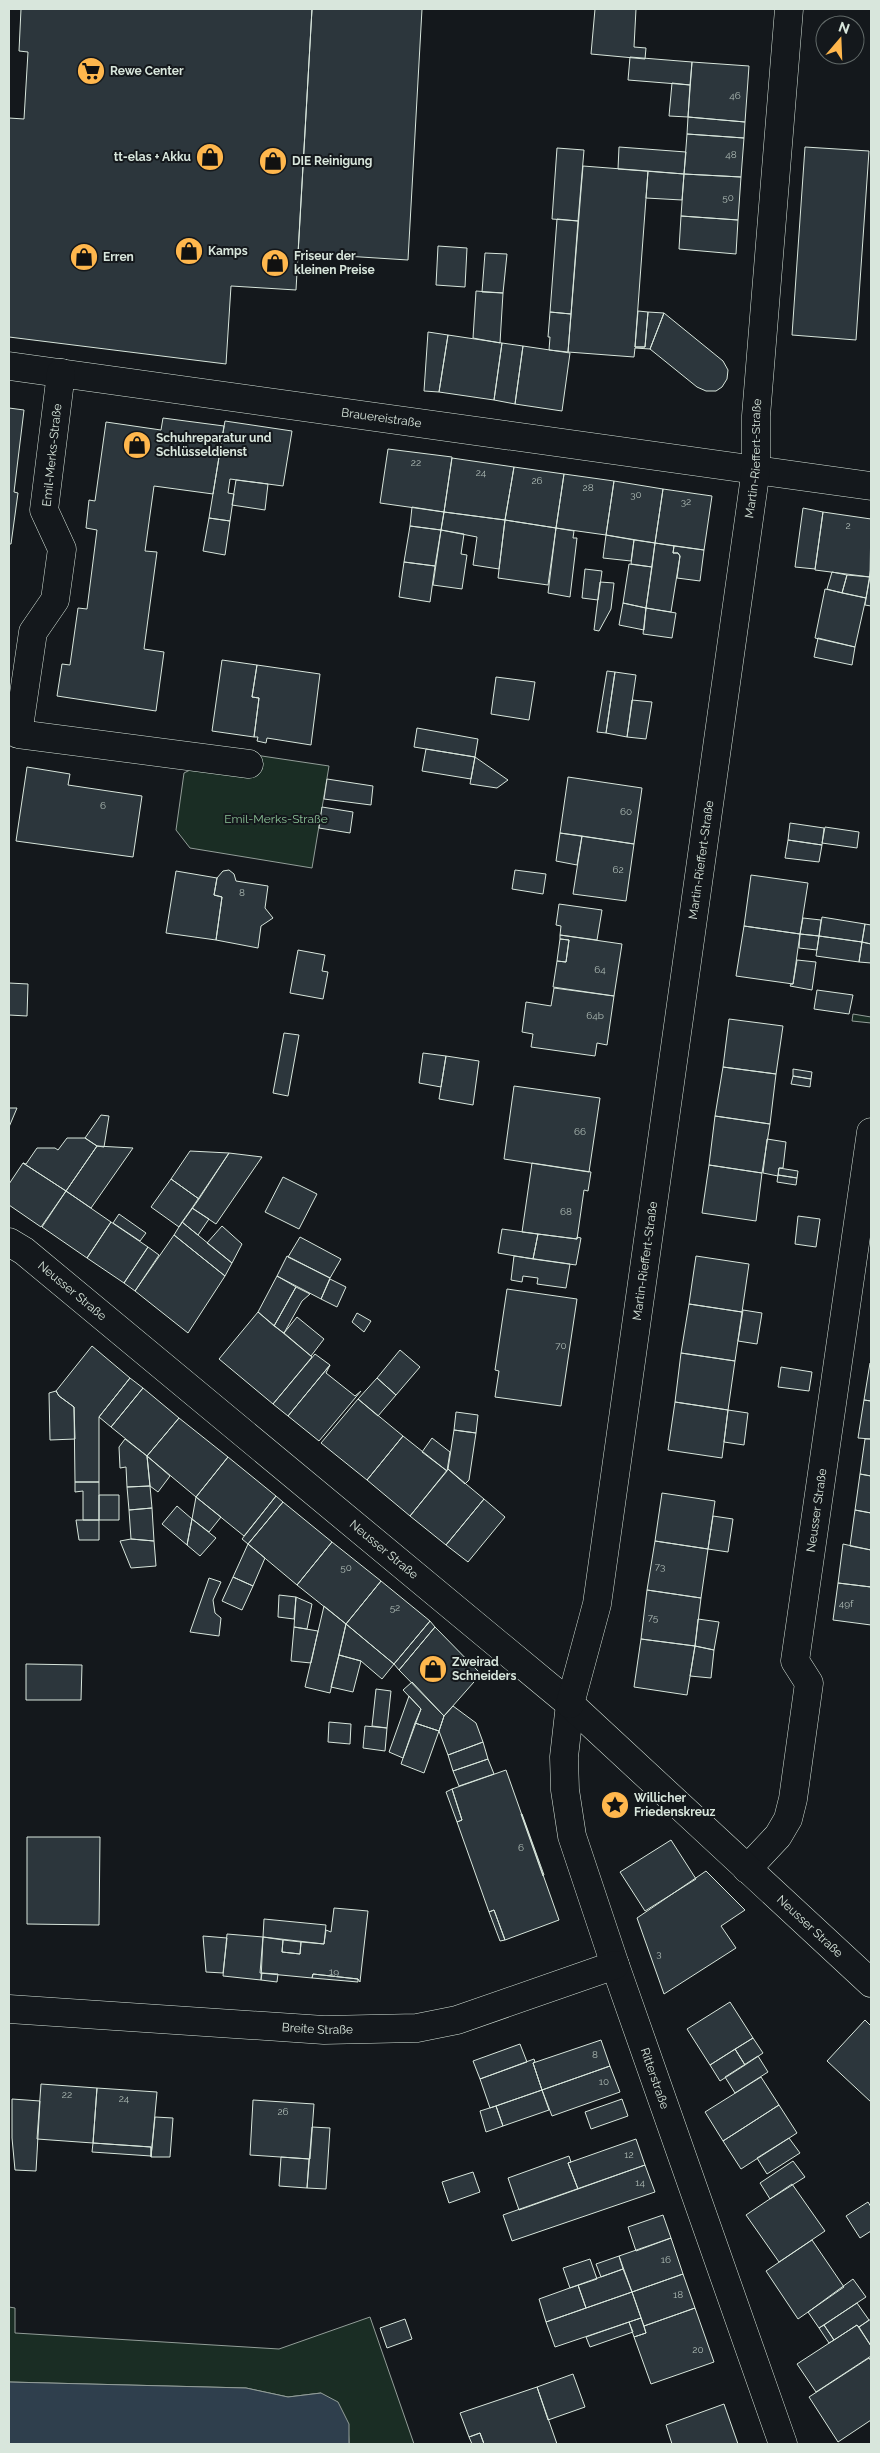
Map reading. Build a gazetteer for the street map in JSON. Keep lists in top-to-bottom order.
{
  "streets": {
    "street": [
      "Brauereistraße",
      "Emil-Merks-Straße",
      "Martin-Rieffert-Straße",
      "Neusser Straße",
      "Breite Straße",
      "Ritterstraße"
    ]
  },
  "crossings": [
    ["Brauereistraße", "Emil-Merks-Straße"],
    ["Brauereistraße", "Martin-Rieffert-Straße"],
    ["Martin-Rieffert-Straße", "Neusser Straße"],
    ["Martin-Rieffert-Straße", "Ritterstraße"],
    ["Neusser Straße", "Ritterstraße"],
    ["Breite Straße", "Ritterstraße"]
  ],
  "parks": ["Emil-Merks-Straße"],
  "places": {
    "supermarket": ["Rewe Center"],
    "shop": [
      "tt-elas + Akku",
      "DIE Reinigung",
      "Kamps",
      "Erren",
      "Friseur der kleinen Preise",
      "Schuhreparatur und Schlüsseldienst",
      "Zweirad Schneiders"
    ],
    "place": ["Willicher Friedenskreuz"]
  },
  "house_numbers": [
    "46",
    "48",
    "50",
    "22",
    "24",
    "26",
    "28",
    "30",
    "32",
    "2",
    "6",
    "60",
    "62",
    "8",
    "64",
    "64b",
    "66",
    "68",
    "70",
    "73",
    "50",
    "49f",
    "52",
    "75",
    "6",
    "3",
    "19",
    "8",
    "10",
    "22",
    "24",
    "26",
    "12",
    "14",
    "16",
    "18",
    "20"
  ],
  "north": "top"
}
